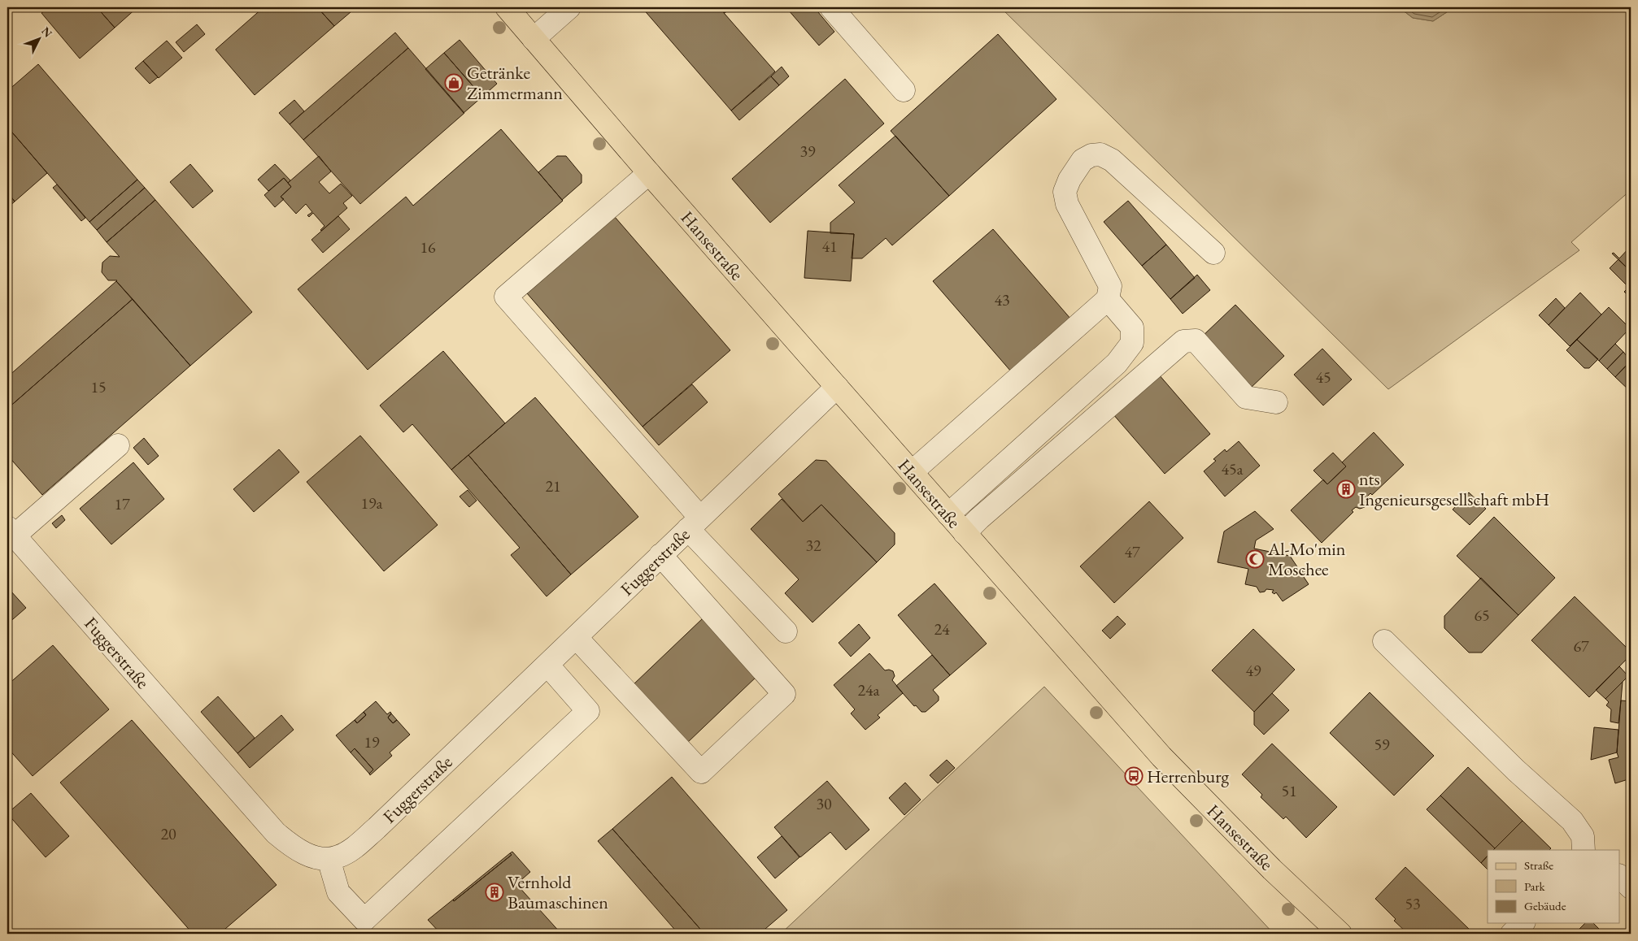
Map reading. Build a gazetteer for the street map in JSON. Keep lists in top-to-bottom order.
{
  "streets": {
    "main road": ["Hansestraße"],
    "street": ["Fuggerstraße"]
  },
  "crossings": [
    ["Hansestraße", "Fuggerstraße"]
  ],
  "places": {
    "shop": ["Getränke Zimmermann"],
    "building": ["nts Ingenieursgesellschaft mbH", "Vernhold Baumaschinen"],
    "mosque": ["Al-Mo'min Moschee"],
    "bus stop": ["Herrenburg"]
  },
  "house_numbers": [
    "39",
    "41",
    "16",
    "43",
    "45",
    "15",
    "45a",
    "21",
    "19a",
    "17",
    "32",
    "47",
    "65",
    "24",
    "67",
    "49",
    "24a",
    "19",
    "59",
    "51",
    "30",
    "20",
    "53"
  ],
  "legend": ["Straße", "Park", "Gebäude"],
  "north": "top right"
}
